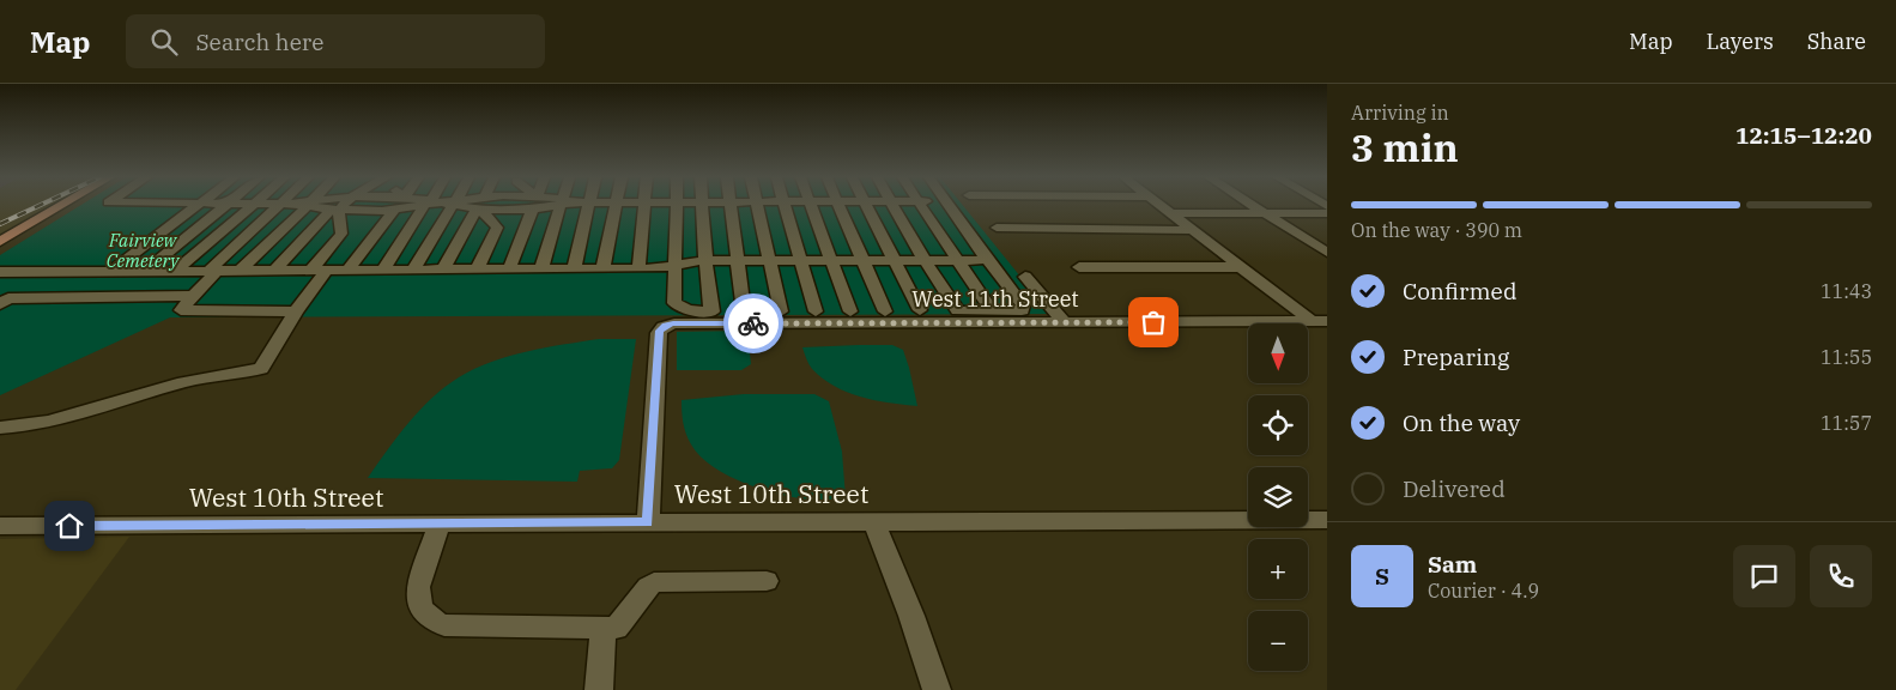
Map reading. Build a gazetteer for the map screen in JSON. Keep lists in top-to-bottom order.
{
  "streets": {
    "street": ["West 11th Street", "West 10th Street"]
  },
  "crossings": [
    ["West 11th Street", "West 10th Street"]
  ],
  "parks": ["Fairview Cemetery"],
  "north": "bottom",
  "page": {
    "header": "Map",
    "search": "Search here",
    "nav": ["Map", "Layers", "Share"],
    "heading": ["3 min", "Arriving in", "12:15–12:20"],
    "panel": ["Sam", "Courier · 4.9"],
    "bar": "On the way · 390 m",
    "list": [
      ["Confirmed", "11:43"],
      ["Preparing", "11:55"],
      ["On the way", "11:57"],
      "Delivered"
    ],
    "map_buttons": ["+", "−"],
    "round": "S"
  }
}
